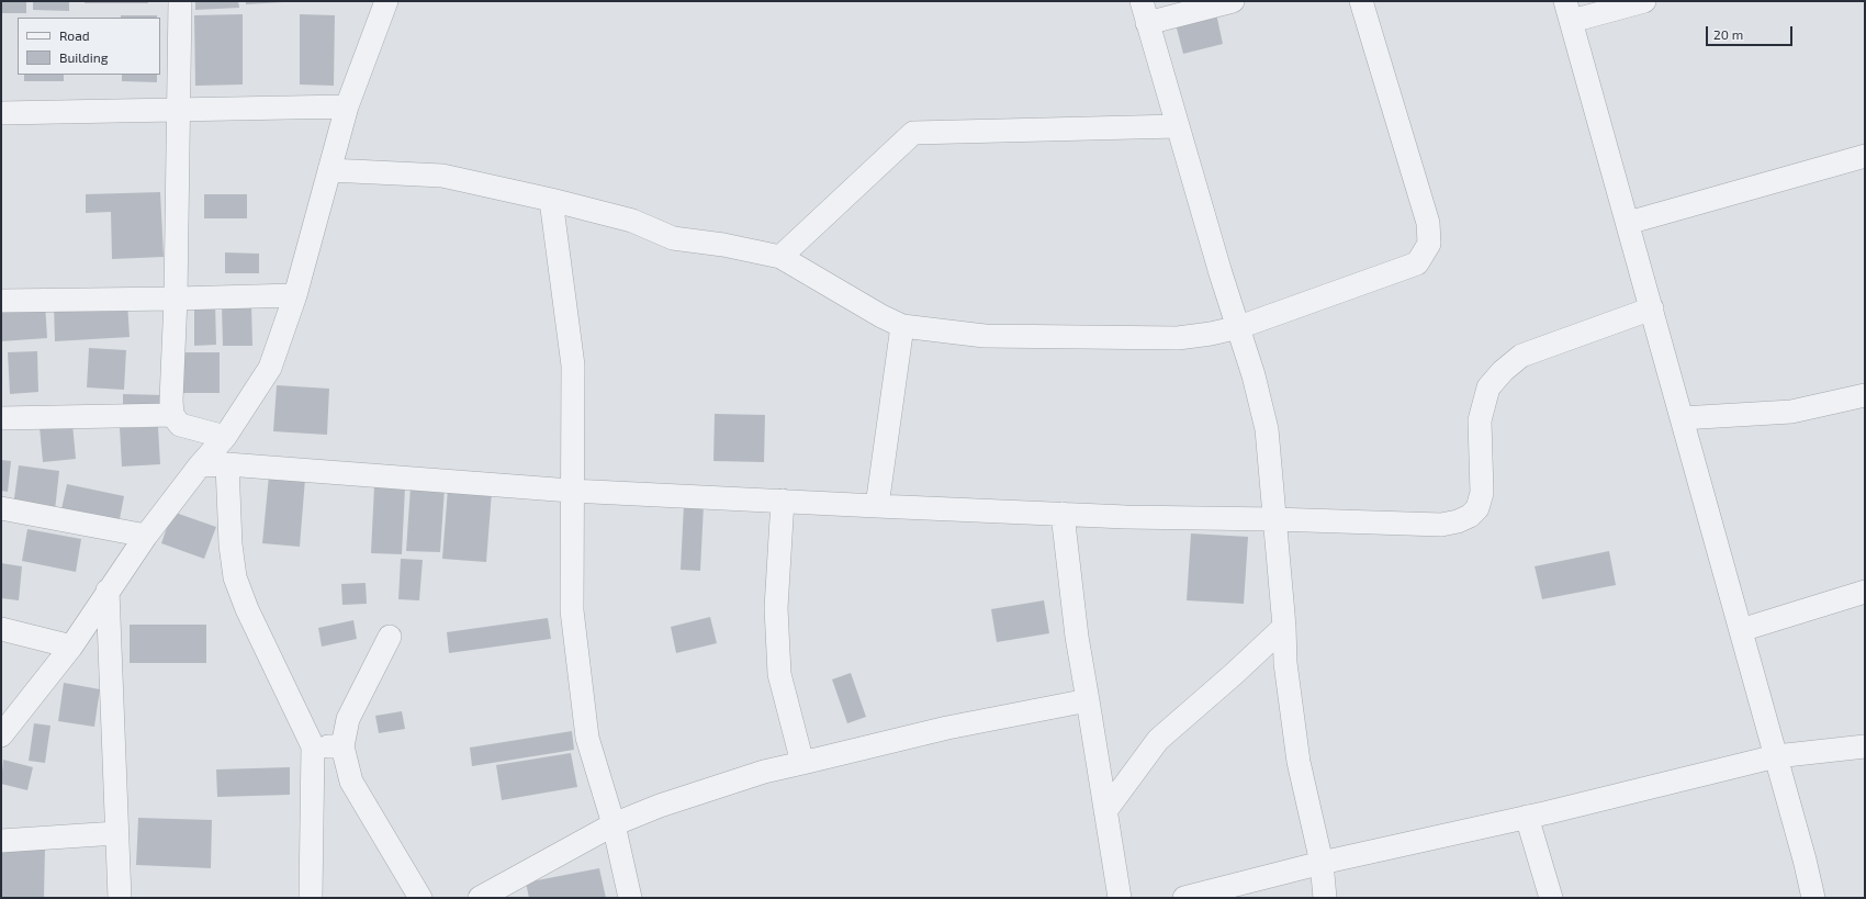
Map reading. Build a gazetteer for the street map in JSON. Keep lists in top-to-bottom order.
{
  "legend": ["Road", "Building"],
  "scale_bar": "20 m"
}
